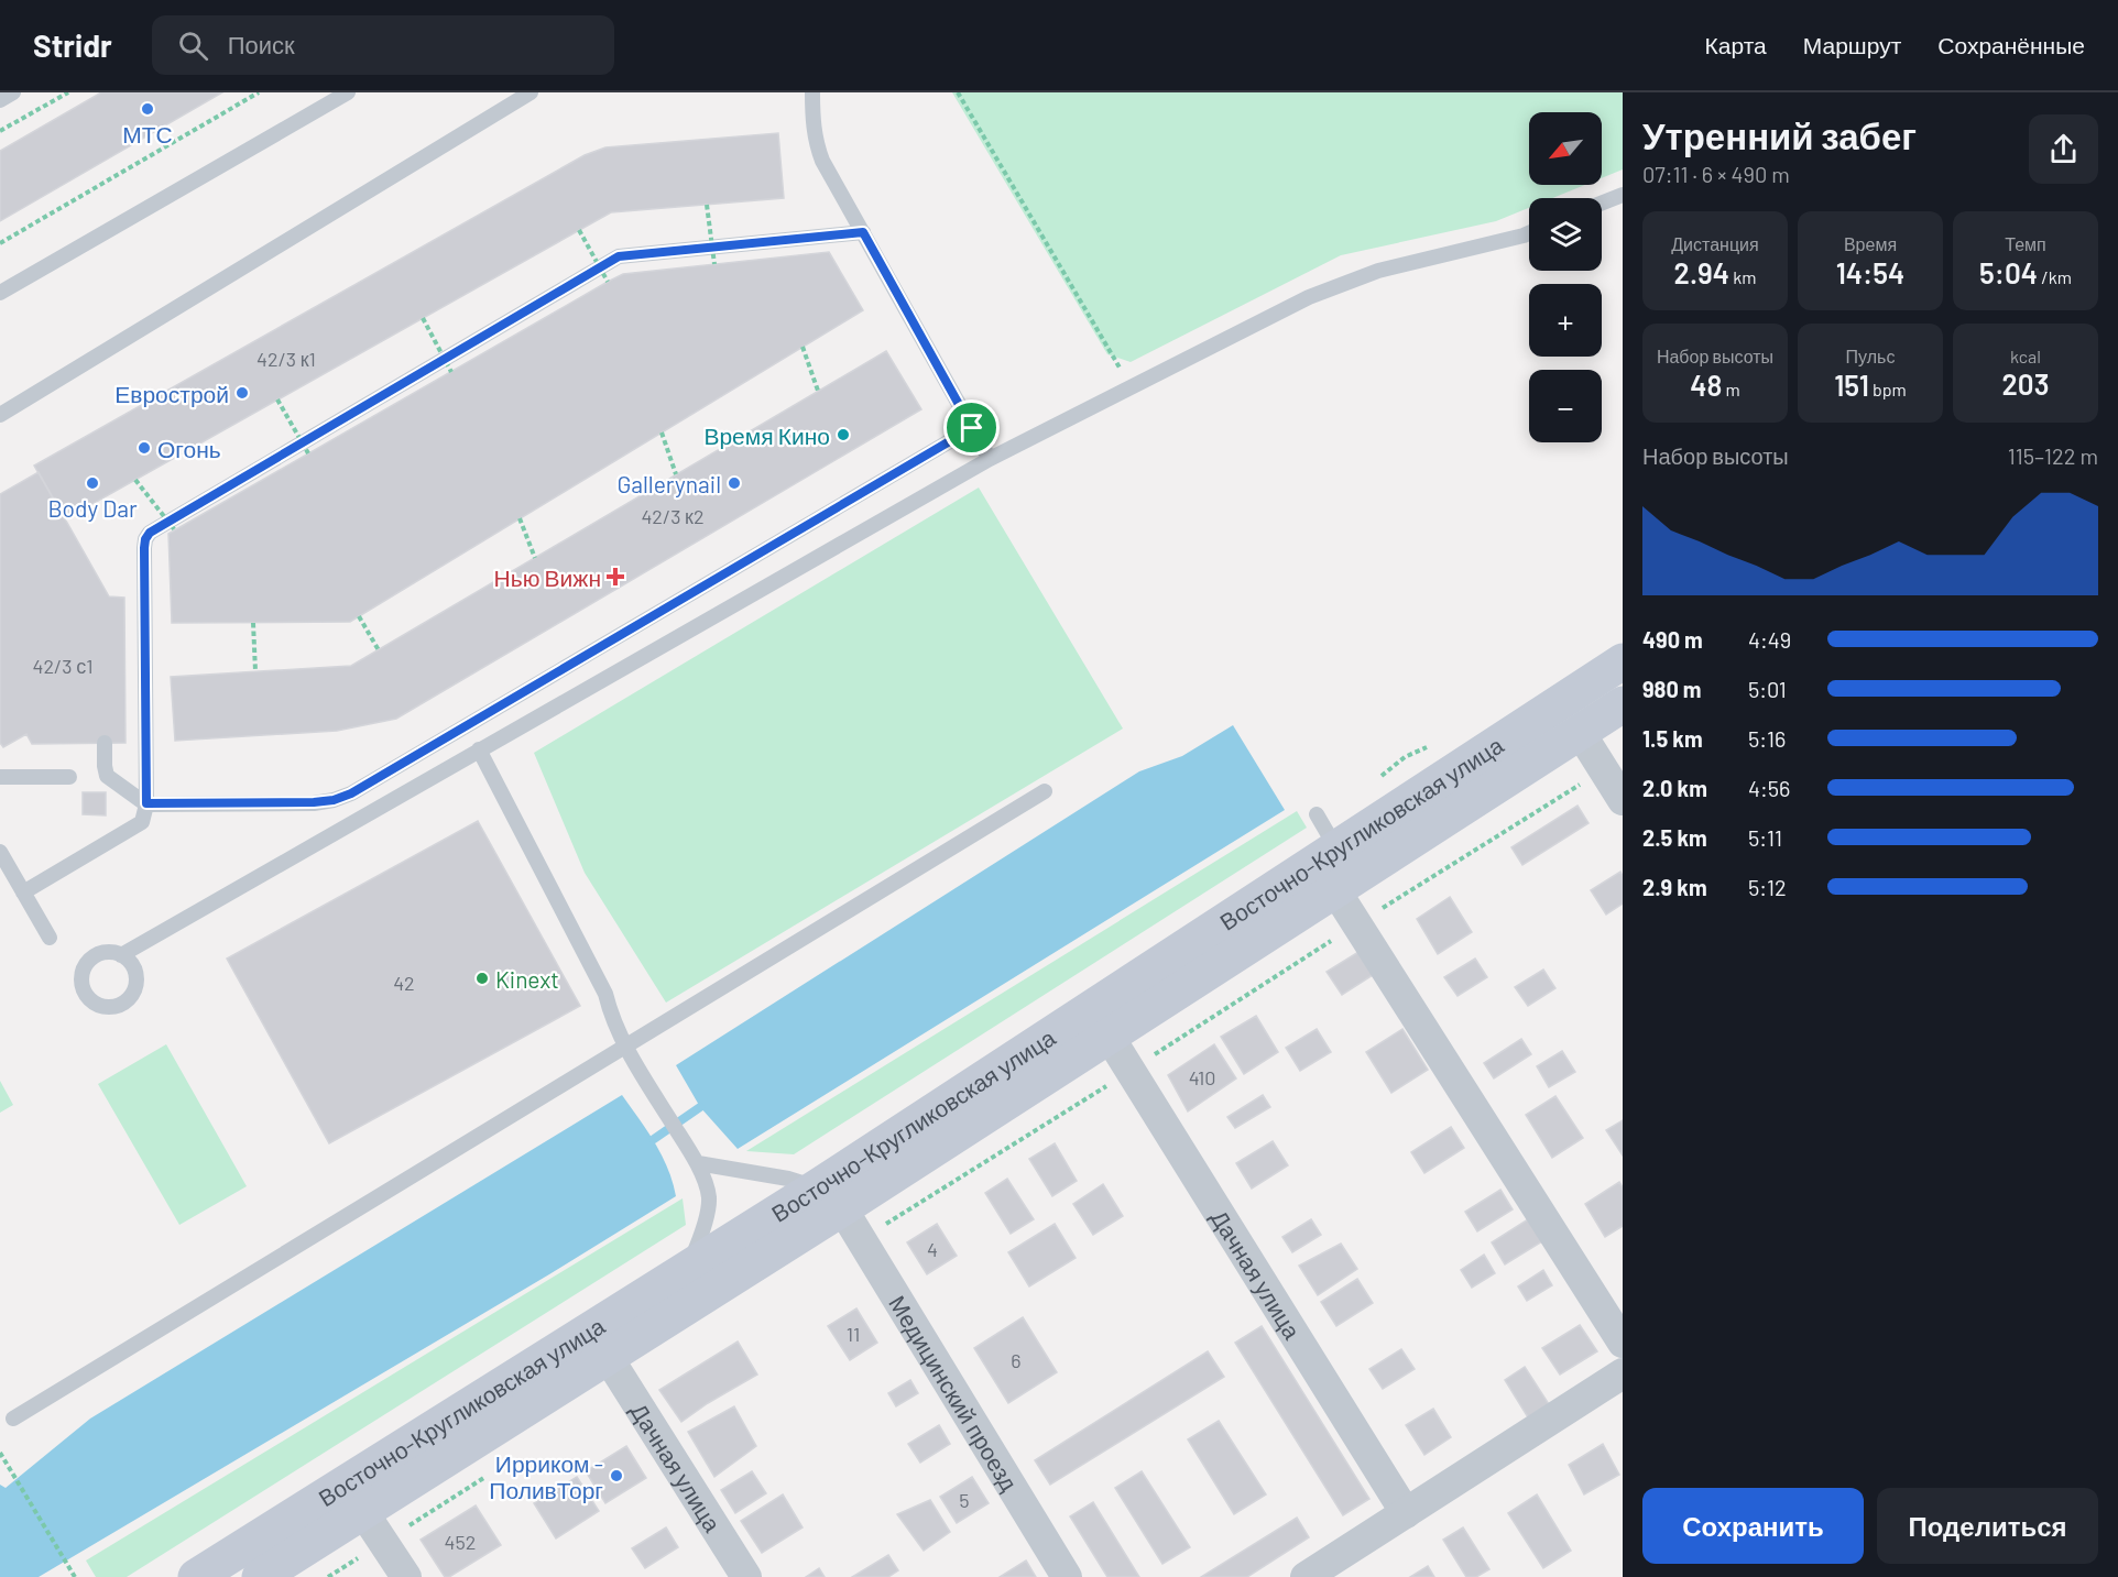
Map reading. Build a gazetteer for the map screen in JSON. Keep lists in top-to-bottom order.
{
  "streets": {
    "main road": ["Восточно-Кругликовская улица"],
    "street": ["Дачная улица", "Медицинский проезд"]
  },
  "crossings": [
    ["Восточно-Кругликовская улица", "Дачная улица"],
    ["Восточно-Кругликовская улица", "Медицинский проезд"]
  ],
  "places": {
    "other": [
      "МТС",
      "Еврострой",
      "Время Кино",
      "Огонь",
      "Body Dar",
      "Gallerynail",
      "Kinext",
      "Ирриком - ПоливТорг"
    ],
    "health": ["Нью Вижн"]
  },
  "house_numbers": [
    "42/3 к1",
    "42/3 к2",
    "42/3 с1",
    "42",
    "410",
    "4",
    "11",
    "6",
    "5",
    "452"
  ],
  "north": "bottom left",
  "page": {
    "header": "Stridr",
    "search": "Поиск",
    "nav": ["Карта", "Маршрут", "Сохранённые"],
    "heading": ["Утренний забег", "07:11 · 6 × 490 m"],
    "map_buttons": ["+", "−"],
    "stats": [
      ["Дистанция", "2.94 km"],
      ["Время", "14:54"],
      ["Темп", "5:04 /km"],
      ["Набор высоты", "48 m"],
      ["Пульс", "151 bpm"],
      ["kcal", "203"]
    ],
    "chart": ["Набор высоты", "115–122 m"],
    "list": [
      {
        "name": "490 m",
        "note": "4:49"
      },
      {
        "name": "980 m",
        "note": "5:01"
      },
      {
        "name": "1.5 km",
        "note": "5:16"
      },
      {
        "name": "2.0 km",
        "note": "4:56"
      },
      {
        "name": "2.5 km",
        "note": "5:11"
      },
      {
        "name": "2.9 km",
        "note": "5:12"
      }
    ],
    "buttons": ["Сохранить", "Поделиться"]
  }
}
